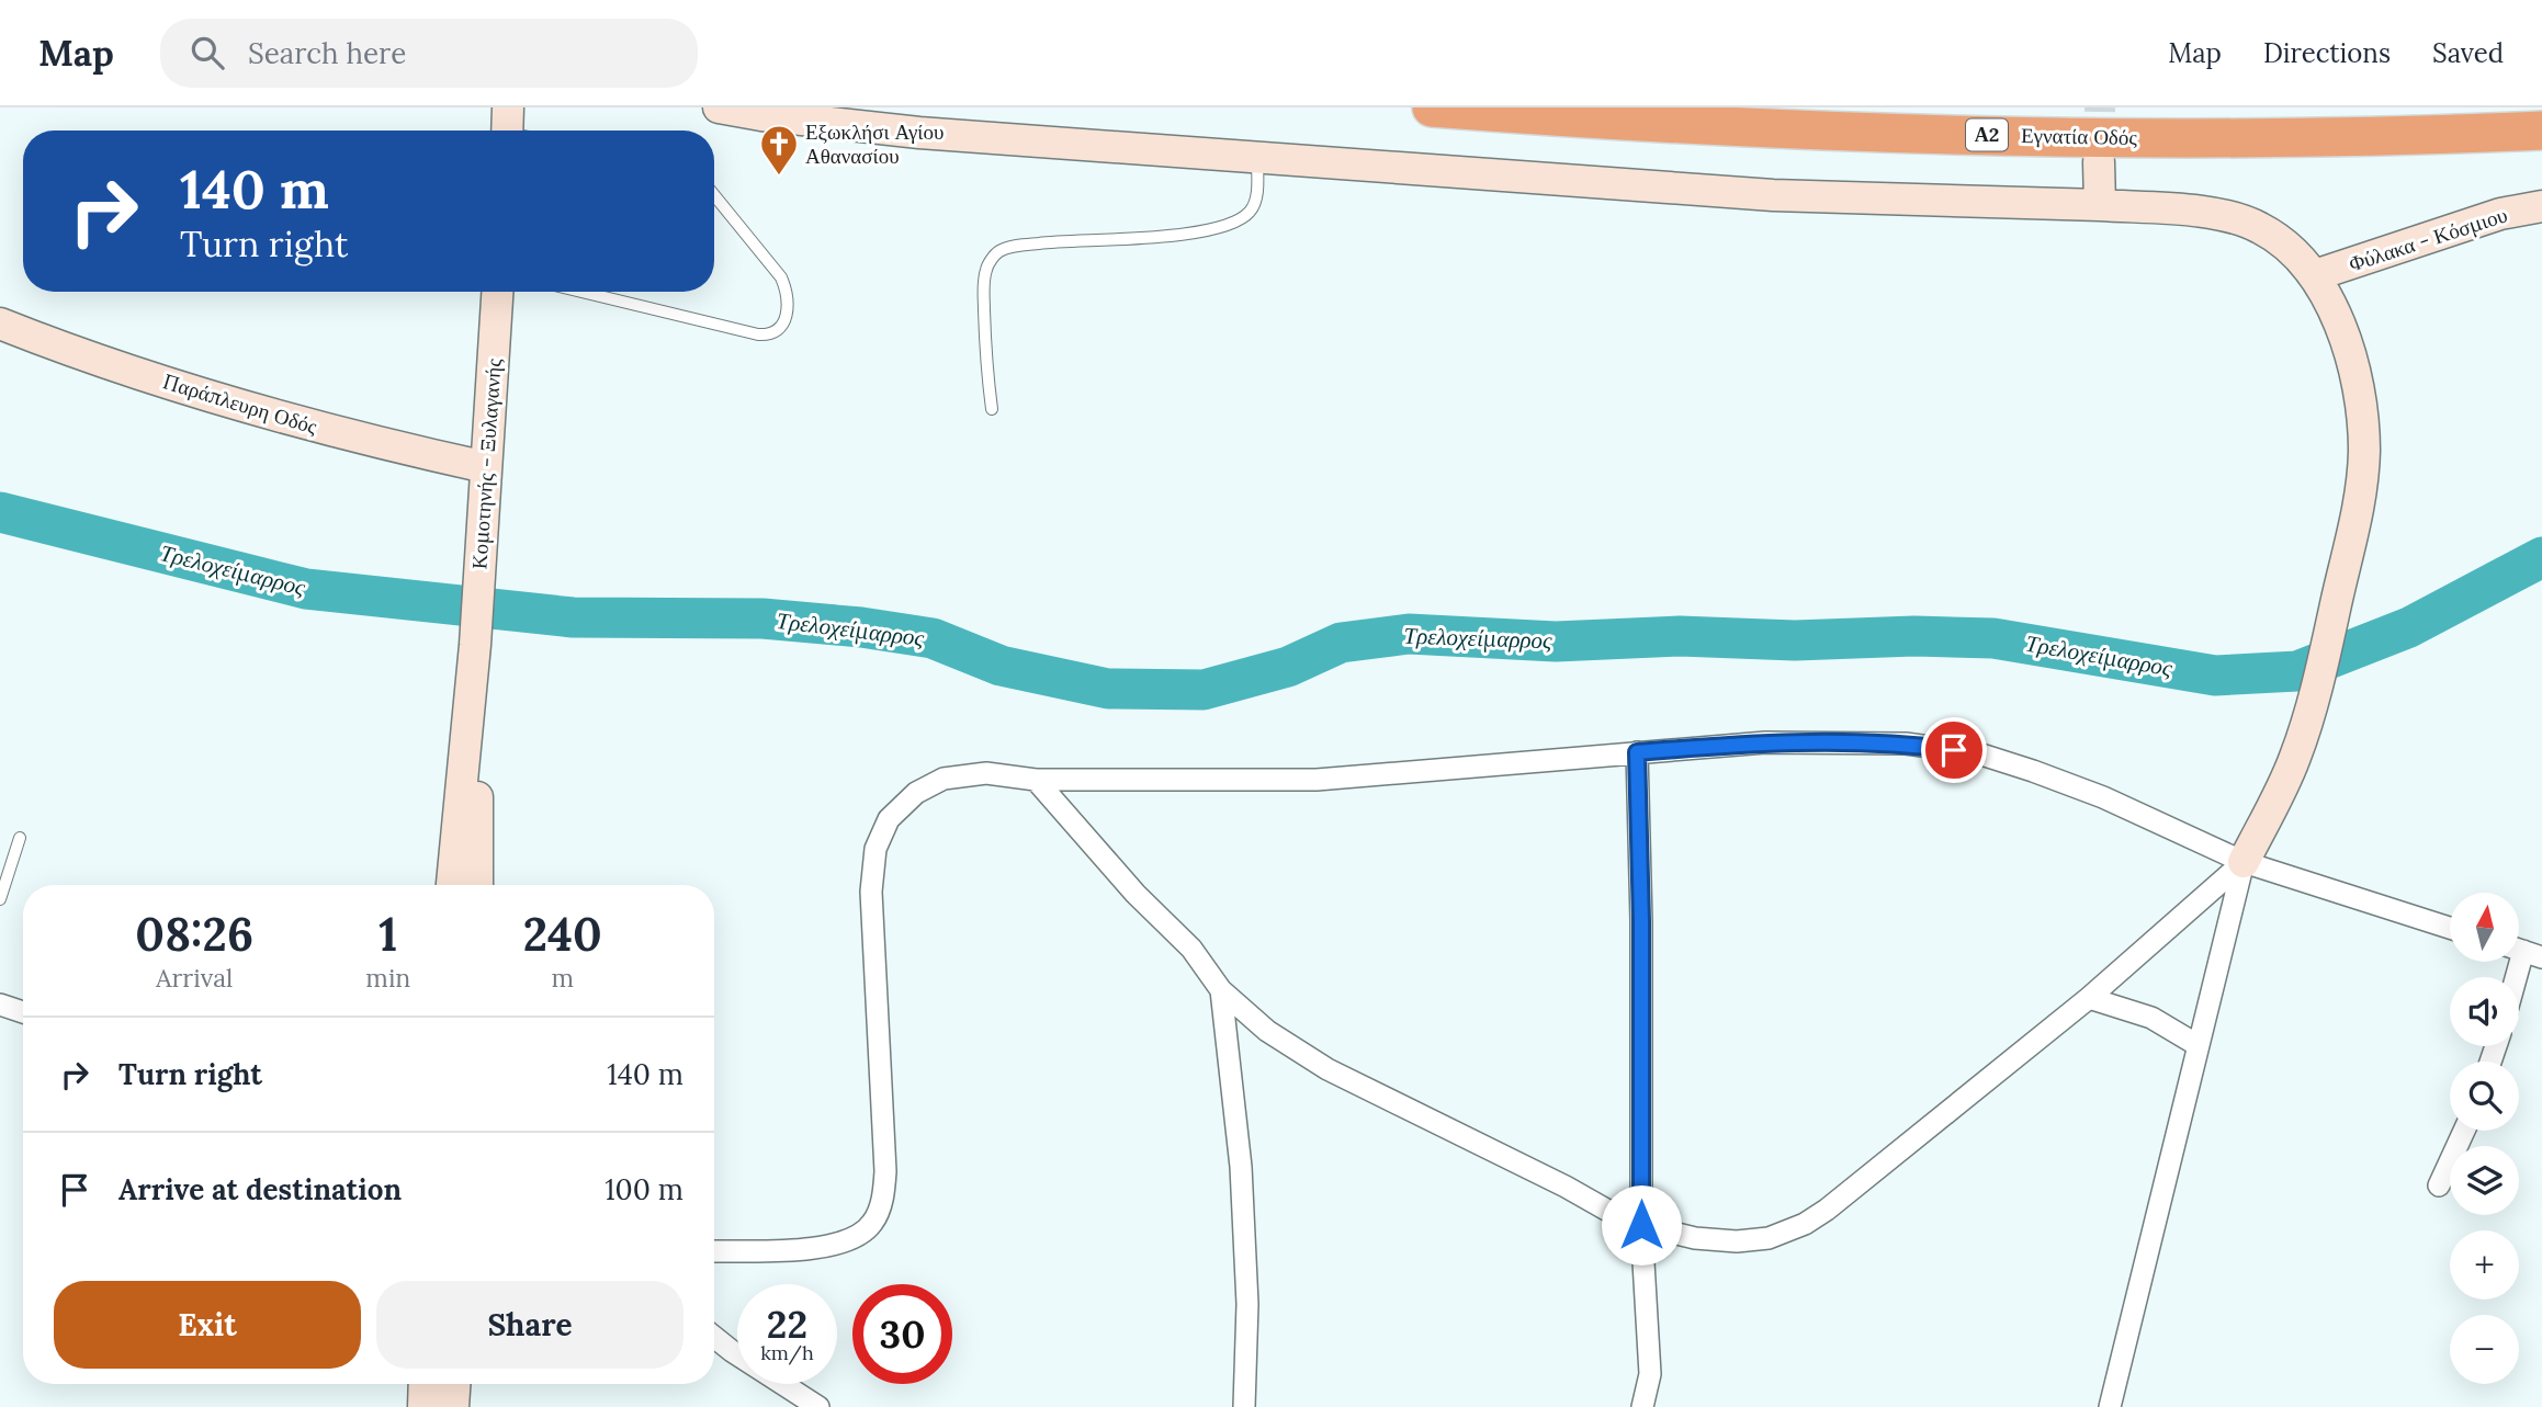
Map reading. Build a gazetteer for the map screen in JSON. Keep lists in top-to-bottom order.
{
  "streets": {
    "highway": ["Α2", "Εγνατία Οδός"],
    "street": ["Φύλακα - Κόσμιου", "Παράπλευρη Οδός", "Κομοτηνής - Ξυλαγανής"]
  },
  "crossings": [
    ["Παράπλευρη Οδός", "Κομοτηνής - Ξυλαγανής"]
  ],
  "water": ["Τρελοχείμαρρος"],
  "places": {
    "church": ["Εξωκλήσι Αγίου Αθανασίου"]
  },
  "north": "top",
  "page": {
    "header": "Map",
    "search": "Search here",
    "nav": ["Map", "Directions", "Saved"],
    "turn": ["140 m", "Turn right"],
    "eta": [
      "08:26",
      "Arrival",
      "1",
      "min",
      "240",
      "m"
    ],
    "map_buttons": ["+", "−"],
    "list": [
      {
        "name": "Turn right",
        "value": "140 m"
      },
      {
        "name": "Arrive at destination",
        "value": "100 m"
      }
    ],
    "buttons": ["Exit", "Share"],
    "speed": "22 km/h",
    "limit": "30"
  }
}
